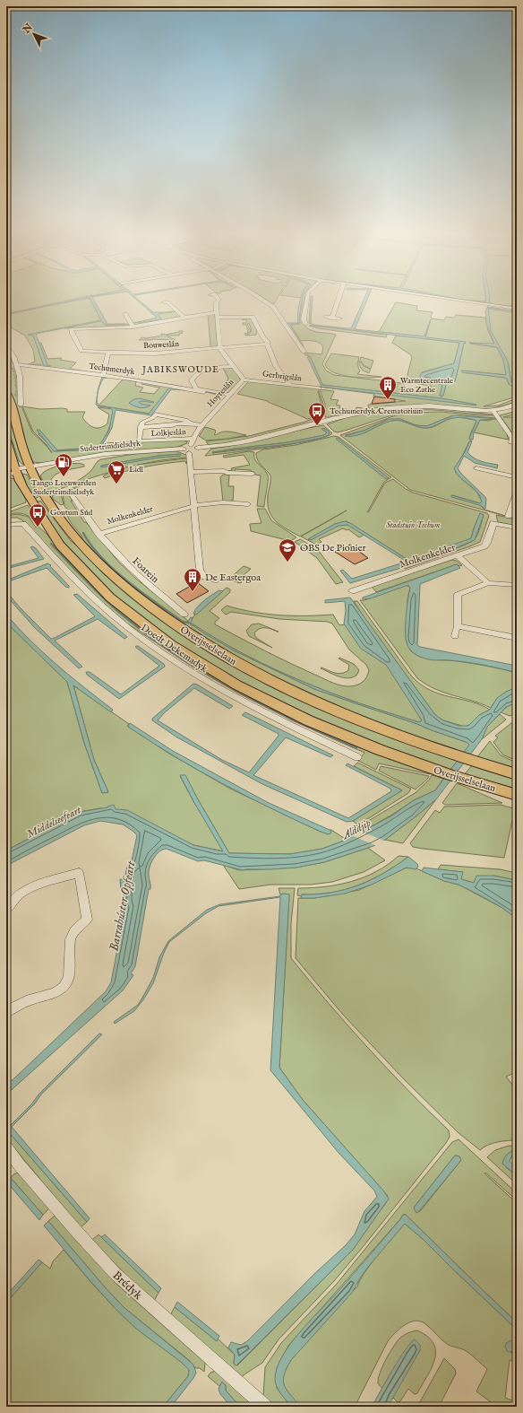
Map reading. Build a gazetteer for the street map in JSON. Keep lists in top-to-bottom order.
{
  "streets": {
    "main road": ["Overijsselselaan"],
    "street": [
      "Bouweslân",
      "Techumerdyk",
      "Gerbrigslân",
      "Hoyteslân",
      "Lolkjeslân",
      "Sudertrimdielsdyk",
      "Molkenkelder",
      "Foarein",
      "Doedt Dekemadyk",
      "Brédyk"
    ]
  },
  "crossings": [
    ["Bouweslân", "Hoyteslân"],
    ["Gerbrigslân", "Hoyteslân"],
    ["Hoyteslân", "Lolkjeslân"],
    ["Sudertrimdielsdyk", "Overijsselselaan"],
    ["Molkenkelder", "Foarein"]
  ],
  "districts": ["JABIKSWOUDE"],
  "water": ["Middelseefeart", "Alddjip", "Barrahúster Opfeart"],
  "parks": ["Stadstuin Techum"],
  "places": {
    "building": ["Warmtecentrale Eco Zathe", "De Eastergoa"],
    "bus stop": ["Techumerdyk/Crematorium", "Goutum Súd"],
    "fuel station": ["Tango Leeuwarden Sudertrimdielsdyk"],
    "supermarket": ["Lidl"],
    "school or university": ["OBS De Pionier"]
  },
  "north": "top left"
}
